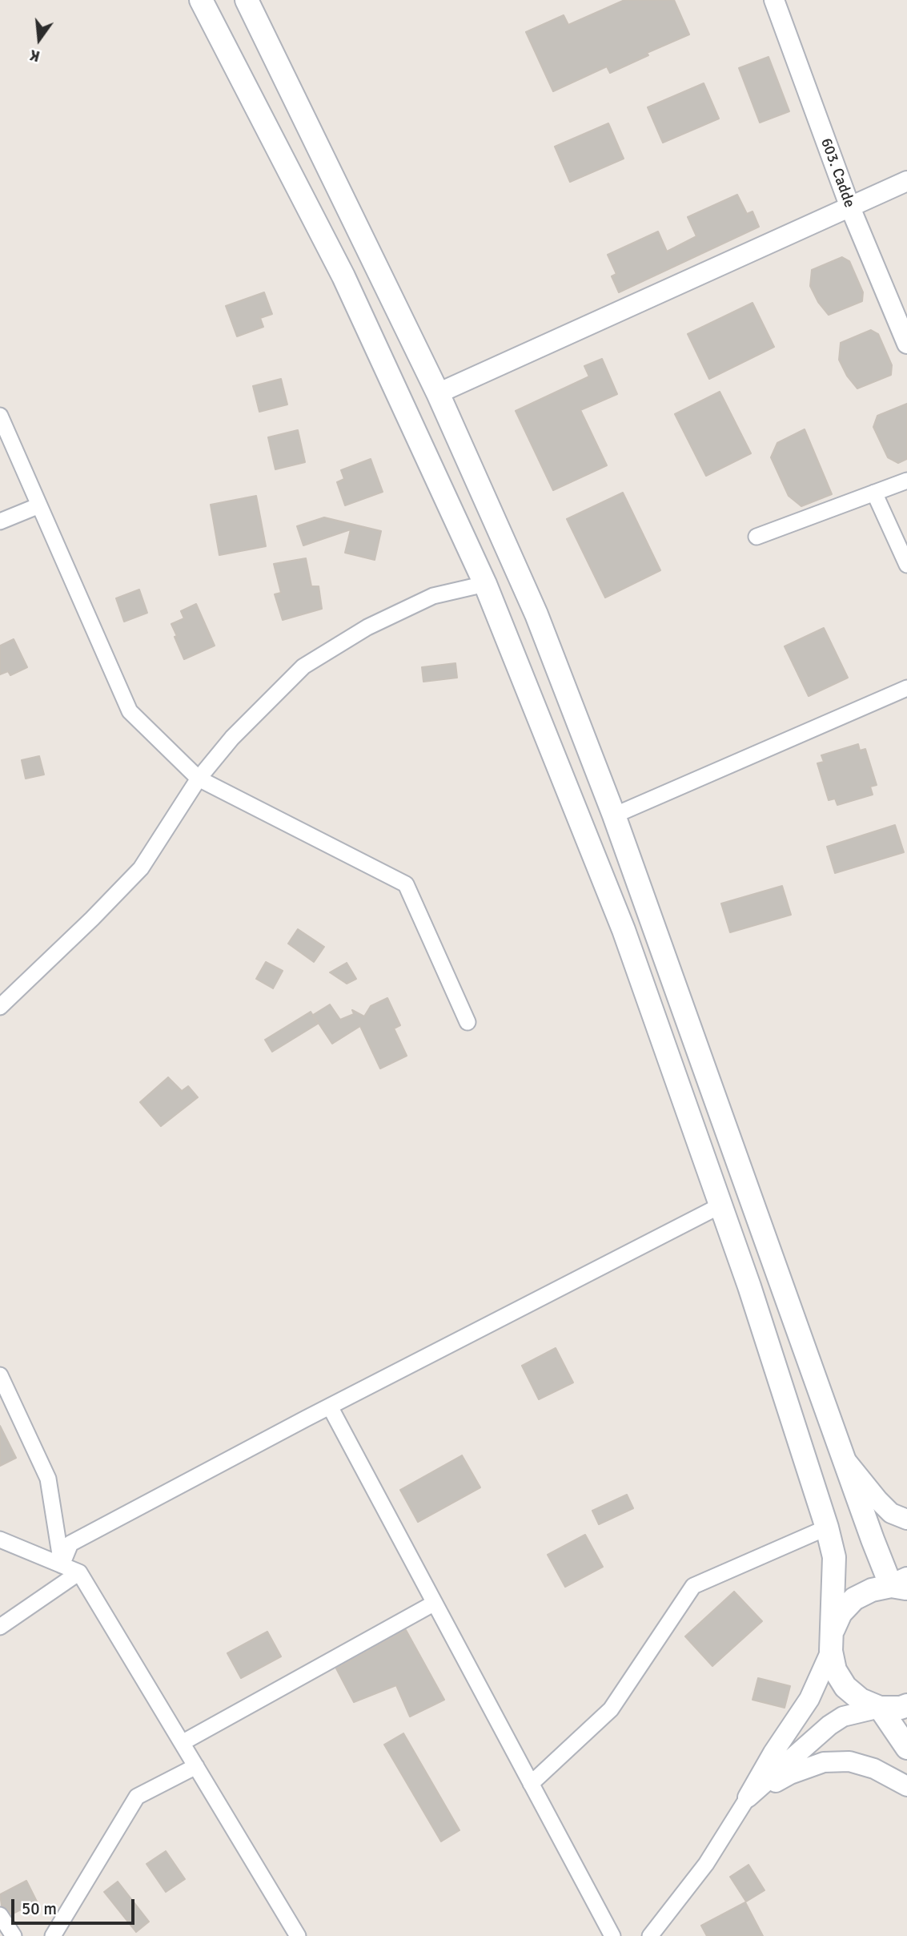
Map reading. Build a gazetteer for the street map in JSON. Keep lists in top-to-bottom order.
{
  "streets": {
    "street": ["603. Cadde"]
  },
  "scale_bar": "50 m",
  "north": "bottom"
}
